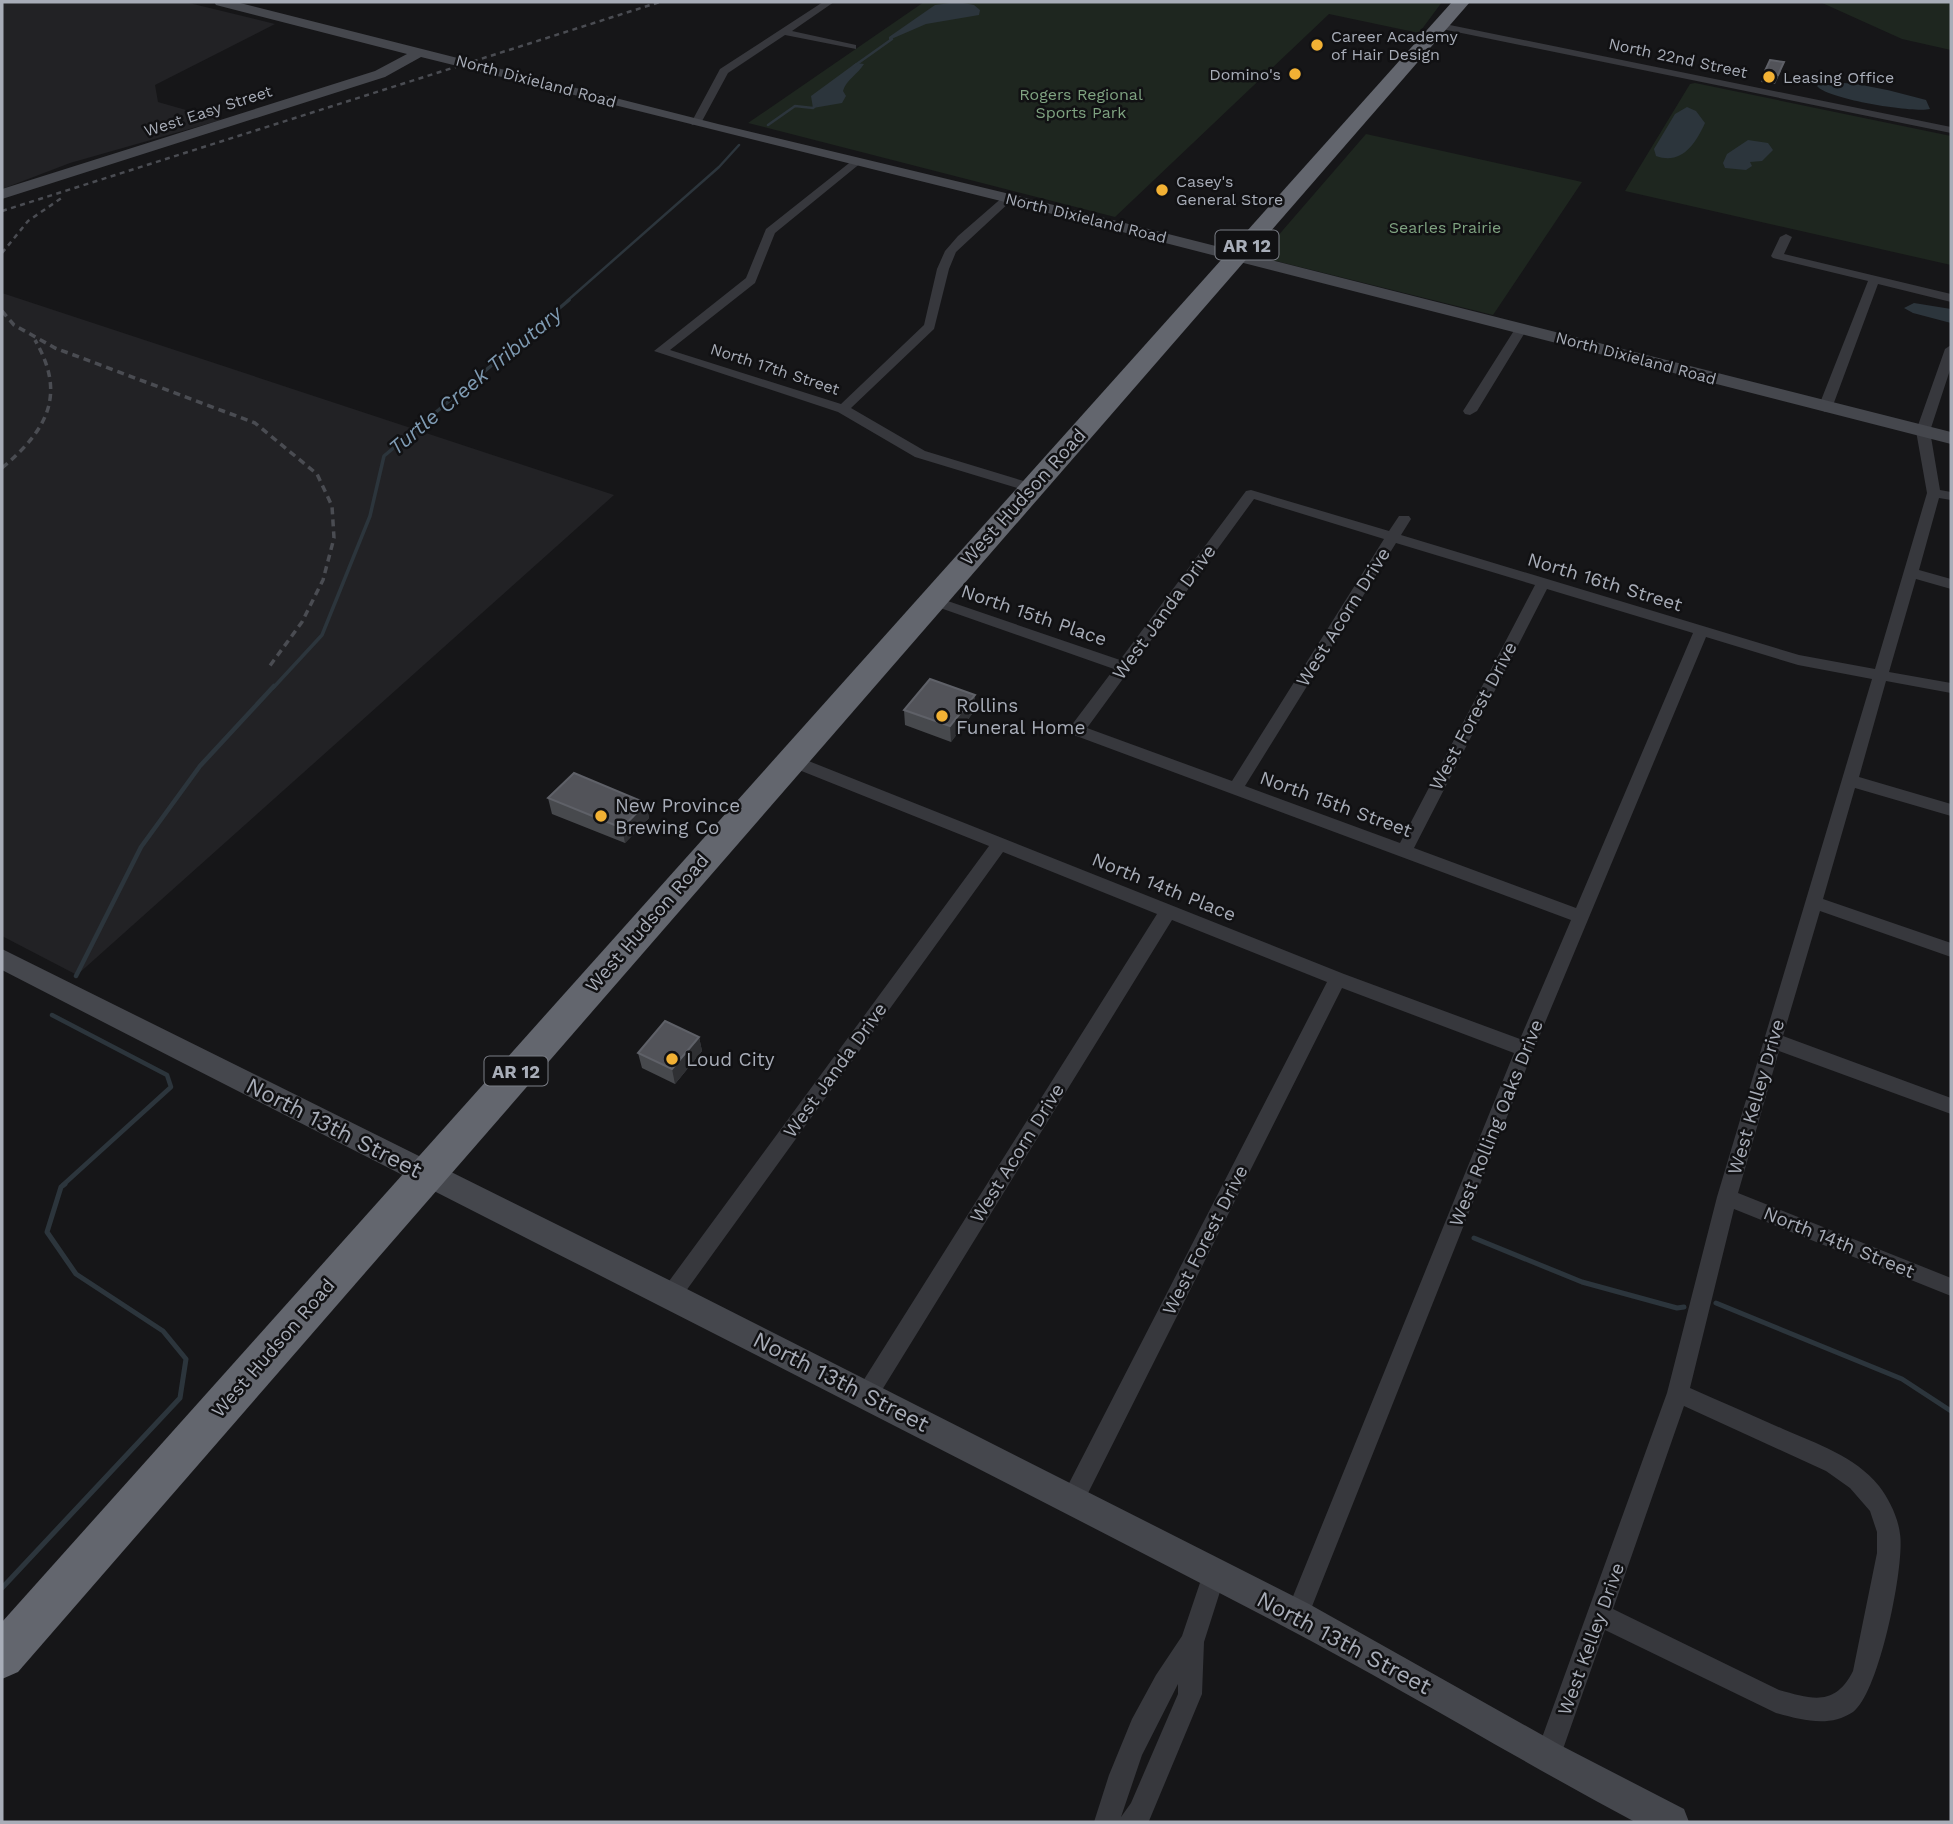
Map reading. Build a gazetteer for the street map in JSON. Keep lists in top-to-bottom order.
{
  "streets": {
    "highway": ["AR 12", "West Hudson Road"],
    "street": [
      "North 22nd Street",
      "North Dixieland Road",
      "West Easy Street",
      "North 17th Street",
      "North 16th Street",
      "West Janda Drive",
      "North 15th Place",
      "West Acorn Drive",
      "West Forest Drive",
      "North 15th Street",
      "North 14th Place",
      "West Kelley Drive",
      "West Rolling Oaks Drive",
      "North 13th Street",
      "North 14th Street"
    ]
  },
  "crossings": [
    ["North 22nd Street", "West Hudson Road"],
    ["North Dixieland Road", "West Easy Street"],
    ["North Dixieland Road", "North 17th Street"],
    ["North Dixieland Road", "West Hudson Road"],
    ["North Dixieland Road", "West Kelley Drive"],
    ["North 17th Street", "West Hudson Road"],
    ["West Hudson Road", "North 15th Place"],
    ["West Hudson Road", "North 14th Place"],
    ["West Hudson Road", "North 13th Street"],
    ["North 16th Street", "West Janda Drive"],
    ["North 16th Street", "West Acorn Drive"],
    ["North 16th Street", "West Forest Drive"],
    ["North 16th Street", "West Kelley Drive"],
    ["North 16th Street", "West Rolling Oaks Drive"],
    ["West Janda Drive", "North 15th Place"],
    ["West Janda Drive", "North 15th Street"],
    ["West Janda Drive", "North 14th Place"],
    ["West Janda Drive", "North 13th Street"],
    ["West Acorn Drive", "North 15th Street"],
    ["West Acorn Drive", "North 14th Place"],
    ["West Acorn Drive", "North 13th Street"],
    ["West Forest Drive", "North 15th Street"],
    ["West Forest Drive", "North 14th Place"],
    ["West Forest Drive", "North 13th Street"],
    ["North 15th Street", "West Rolling Oaks Drive"],
    ["North 14th Place", "West Rolling Oaks Drive"],
    ["West Kelley Drive", "North 13th Street"],
    ["West Kelley Drive", "North 14th Street"],
    ["West Rolling Oaks Drive", "North 13th Street"]
  ],
  "water": ["Turtle Creek Tributary"],
  "parks": ["Rogers Regional Sports Park", "Searles Prairie"],
  "places": [
    "Career Academy of Hair Design",
    "Domino's",
    "Leasing Office",
    "Casey's General Store",
    "Rollins Funeral Home",
    "New Province Brewing Co",
    "Loud City"
  ]
}
